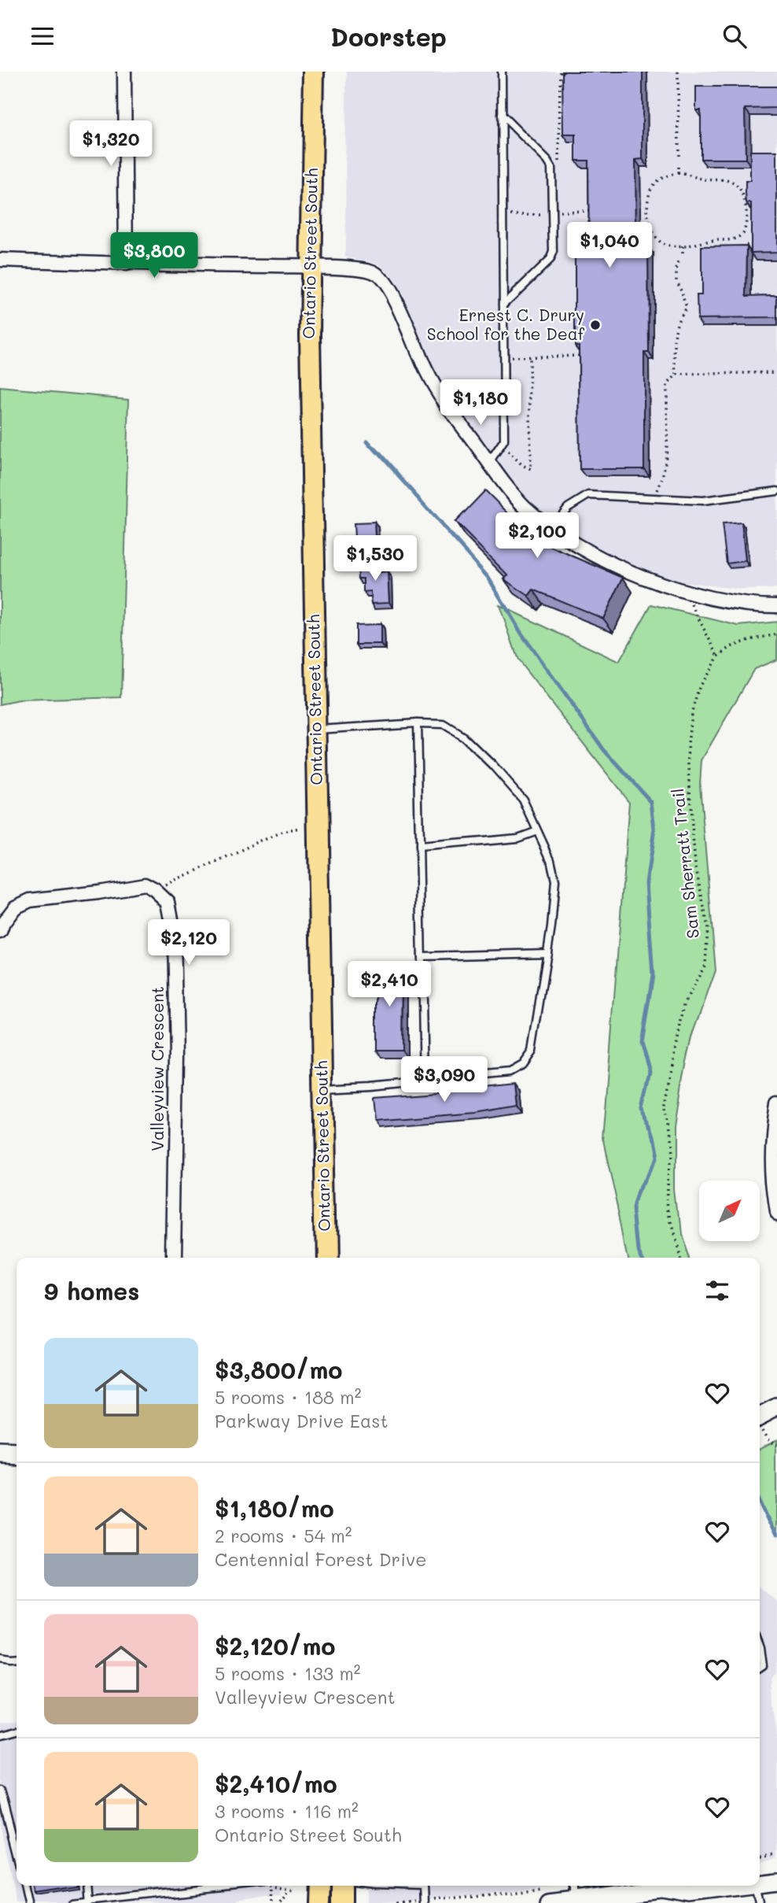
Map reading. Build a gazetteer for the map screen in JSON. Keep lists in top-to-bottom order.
{
  "streets": {
    "main road": ["Ontario Street South"],
    "street": ["Valleyview Crescent"],
    "path": ["Sam Sherratt Trail"]
  },
  "places": ["Ernest C. Drury School for the Deaf"],
  "north": "top right",
  "page": {
    "header": "Doorstep",
    "price": [
      "$1,320",
      "$1,040",
      "$3,800",
      "$1,180",
      "$2,100",
      "$1,530",
      "$2,120",
      "$2,410",
      "$3,090"
    ],
    "heading": "9 homes",
    "list": [
      {
        "name": "$3,800/mo",
        "note": "5 rooms · 188 m² · Parkway Drive East"
      },
      {
        "name": "$1,180/mo",
        "note": "2 rooms · 54 m² · Centennial Forest Drive"
      },
      {
        "name": "$2,120/mo",
        "note": "5 rooms · 133 m² · Valleyview Crescent"
      },
      {
        "name": "$2,410/mo",
        "note": "3 rooms · 116 m² · Ontario Street South"
      }
    ]
  }
}
